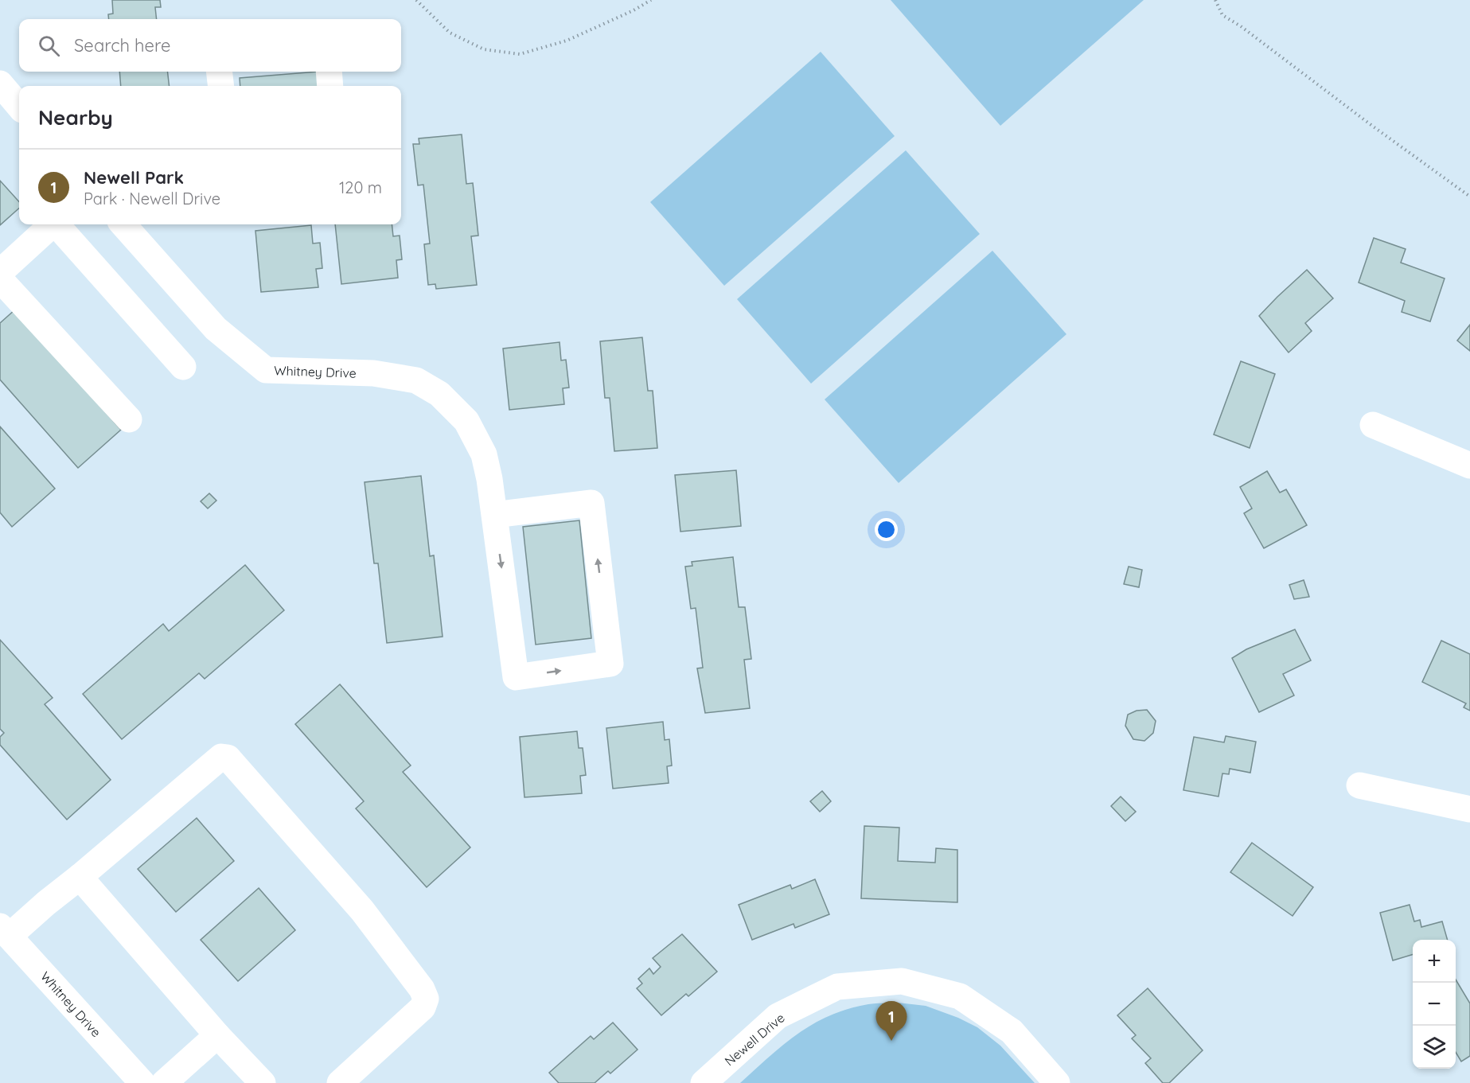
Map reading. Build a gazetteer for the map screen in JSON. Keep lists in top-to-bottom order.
{
  "streets": {
    "street": ["Whitney Drive", "Newell Drive"]
  },
  "page": {
    "search": "Search here",
    "heading": "Nearby",
    "list": [
      {
        "mark": "1",
        "name": "Newell Park",
        "note": "Park · Newell Drive",
        "value": "120 m"
      }
    ],
    "map_buttons": ["+", "−"],
    "pins": "1"
  }
}
